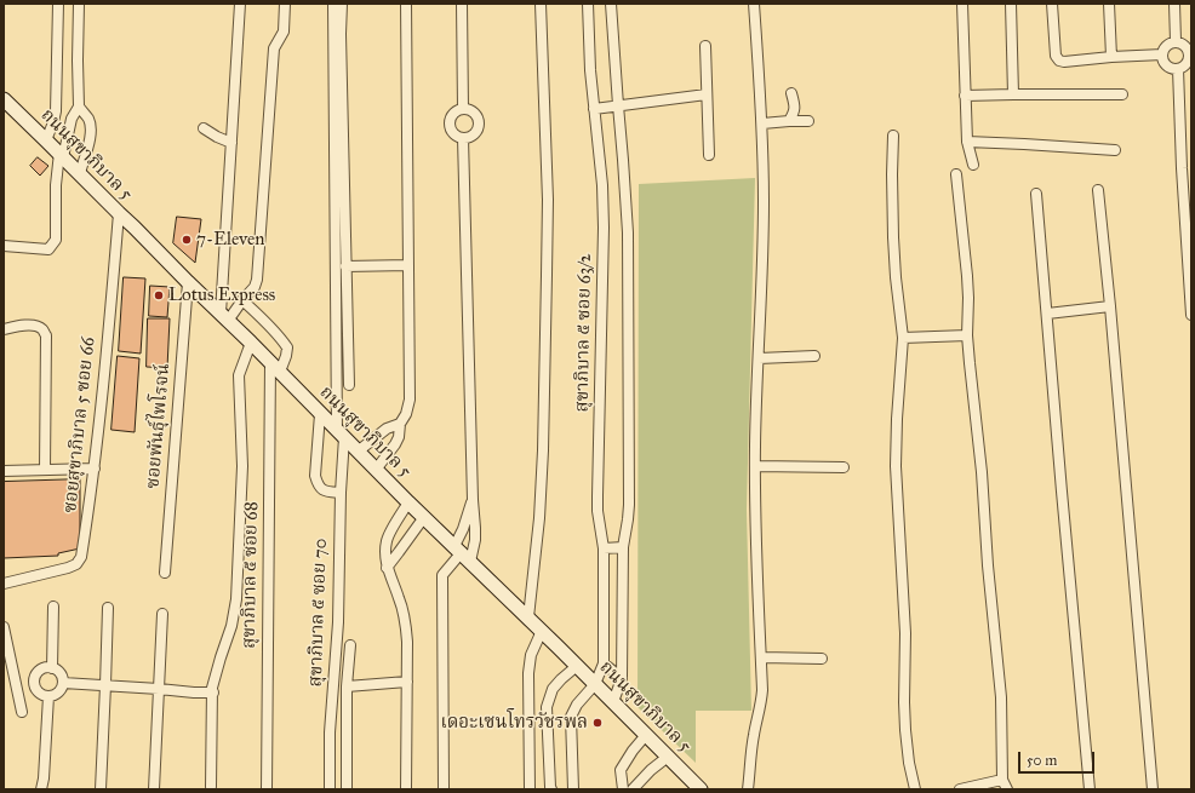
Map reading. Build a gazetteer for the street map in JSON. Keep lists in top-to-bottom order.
{
  "streets": {
    "main road": ["ถนนสุขาภิบาล 5"],
    "street": [
      "สุขาภิบาล ๕ ซอย 63/2",
      "ซอยสุขาภิบาล 5 ซอย 66",
      "ซอยพันธ์ุไพโรจน์",
      "สุขาภิบาล ๕ ซอย 68",
      "สุขาภิบาล ๕ ซอย 70"
    ]
  },
  "crossings": [
    ["ถนนสุขาภิบาล 5", "ซอยสุขาภิบาล 5 ซอย 66"],
    ["ถนนสุขาภิบาล 5", "ซอยพันธ์ุไพโรจน์"],
    ["ถนนสุขาภิบาล 5", "สุขาภิบาล ๕ ซอย 68"],
    ["ถนนสุขาภิบาล 5", "สุขาภิบาล ๕ ซอย 70"]
  ],
  "places": ["7-Eleven", "Lotus Express", "เดอะเซนโทรวัชรพล"],
  "scale_bar": "50 m"
}
